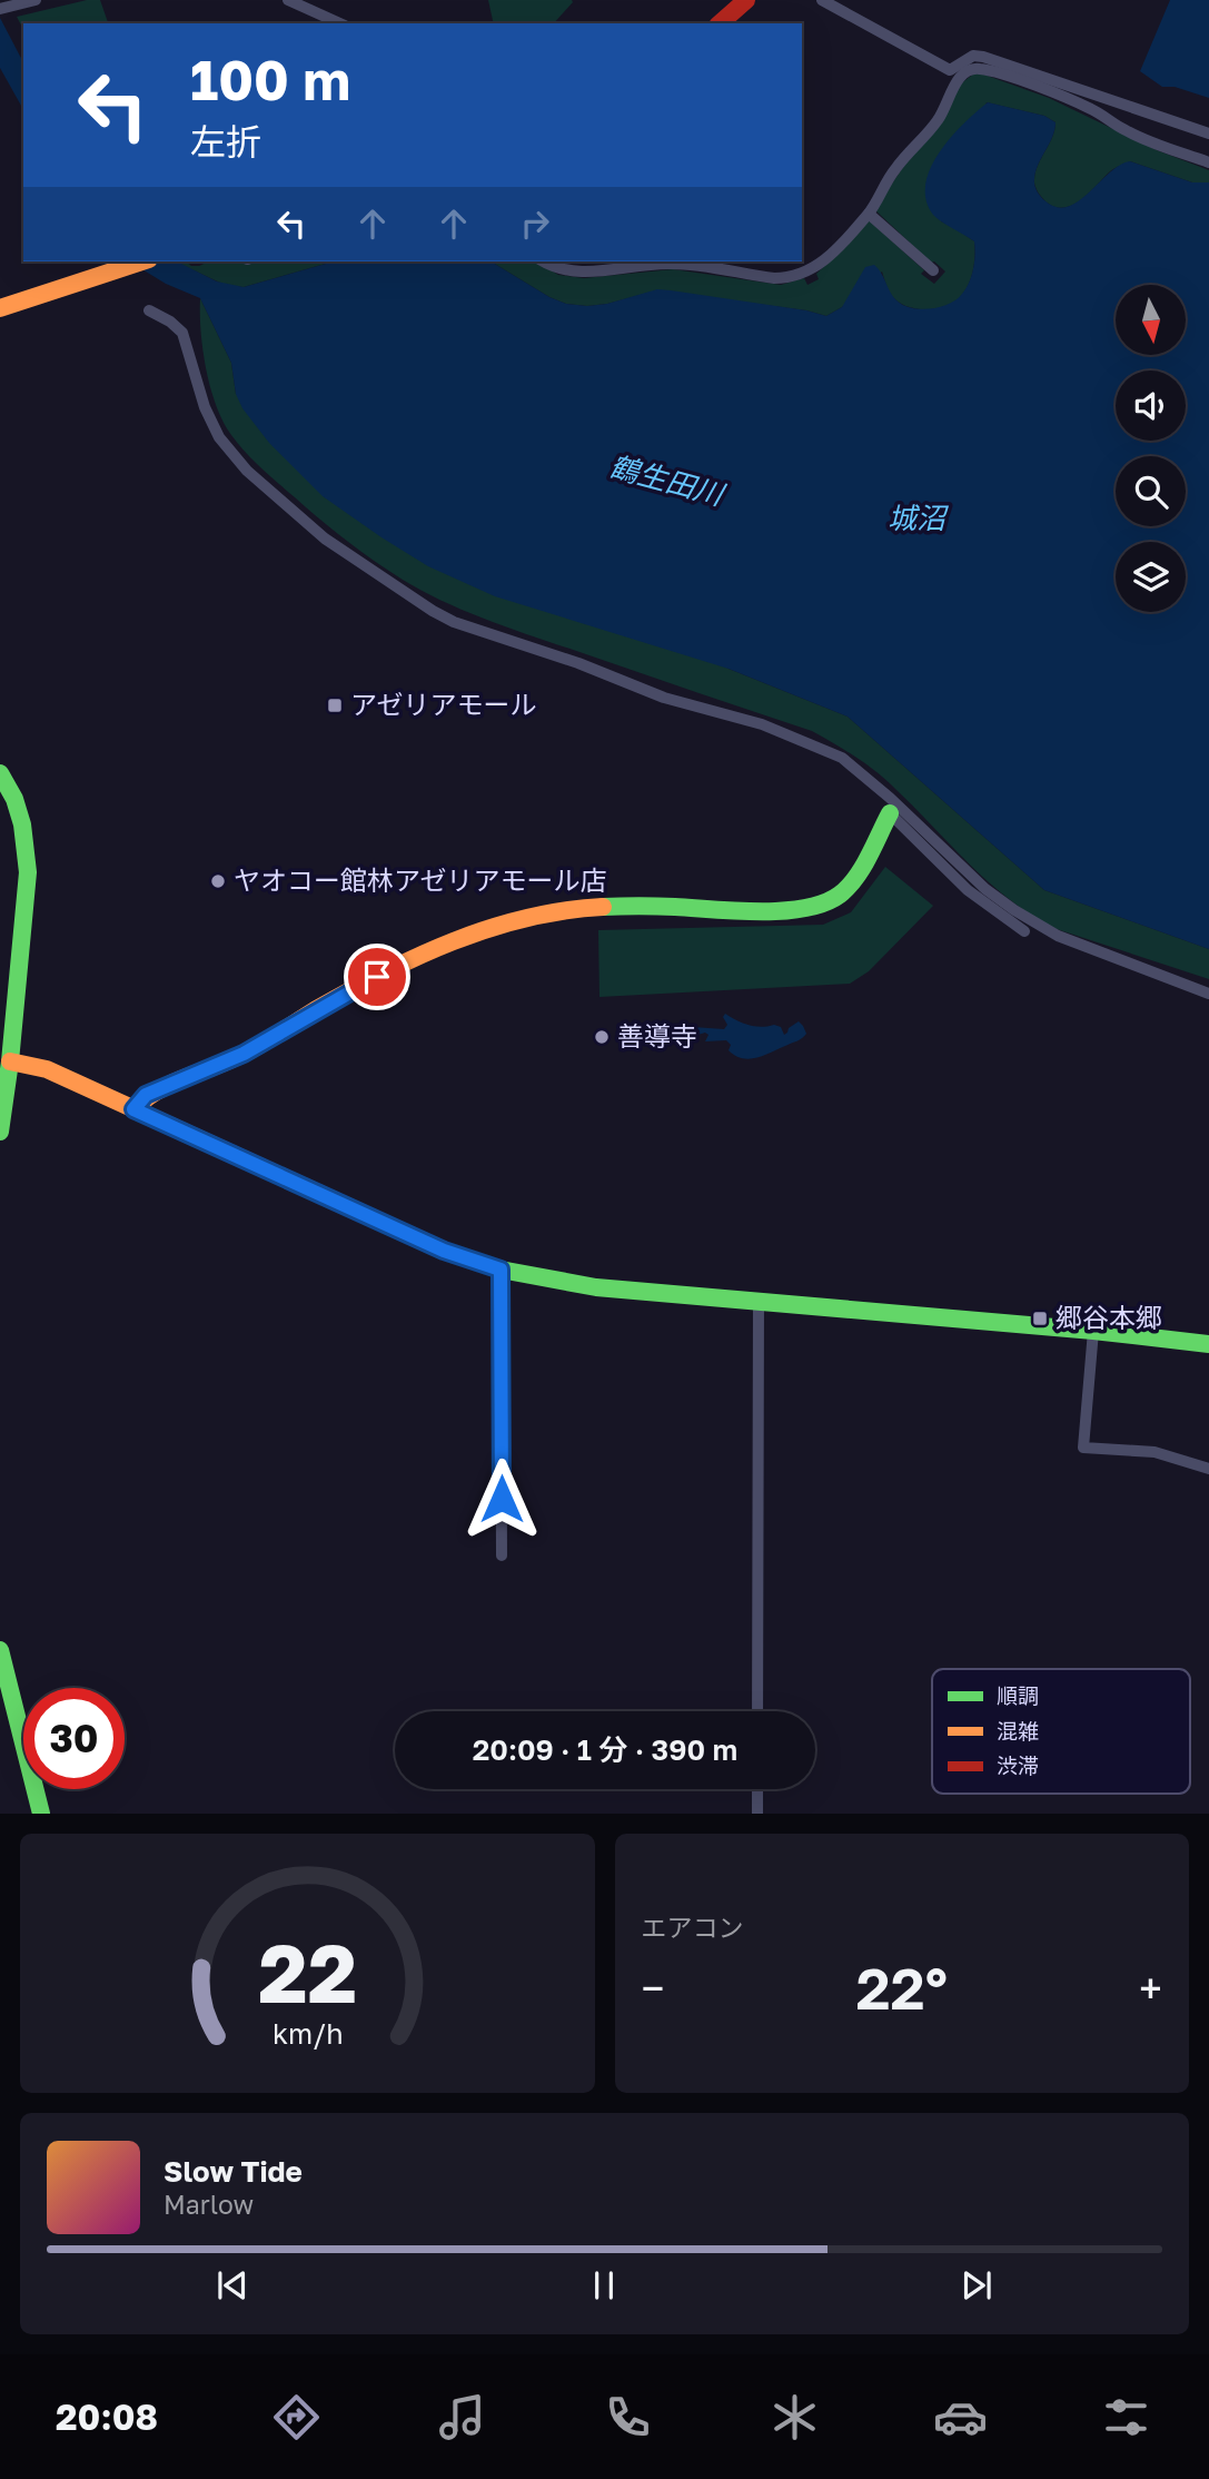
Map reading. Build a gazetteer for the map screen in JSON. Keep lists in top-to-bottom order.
{
  "water": ["鶴生田川", "城沼"],
  "places": {
    "transit": ["アゼリアモール", "郷谷本郷"],
    "other": ["ヤオコー館林アゼリアモール店", "善導寺"]
  },
  "legend": ["順調", "混雑", "渋滞"],
  "north": "bottom",
  "page": {
    "turn": ["100 m", "左折"],
    "limit": "30",
    "trip": "20:09 · 1 分 · 390 m",
    "tile": "エアコン",
    "heat": ["−", "22°", "+"],
    "song": ["Slow Tide", "Marlow"],
    "tabs": "20:08",
    "gauge": ["22", "km/h"]
  }
}
